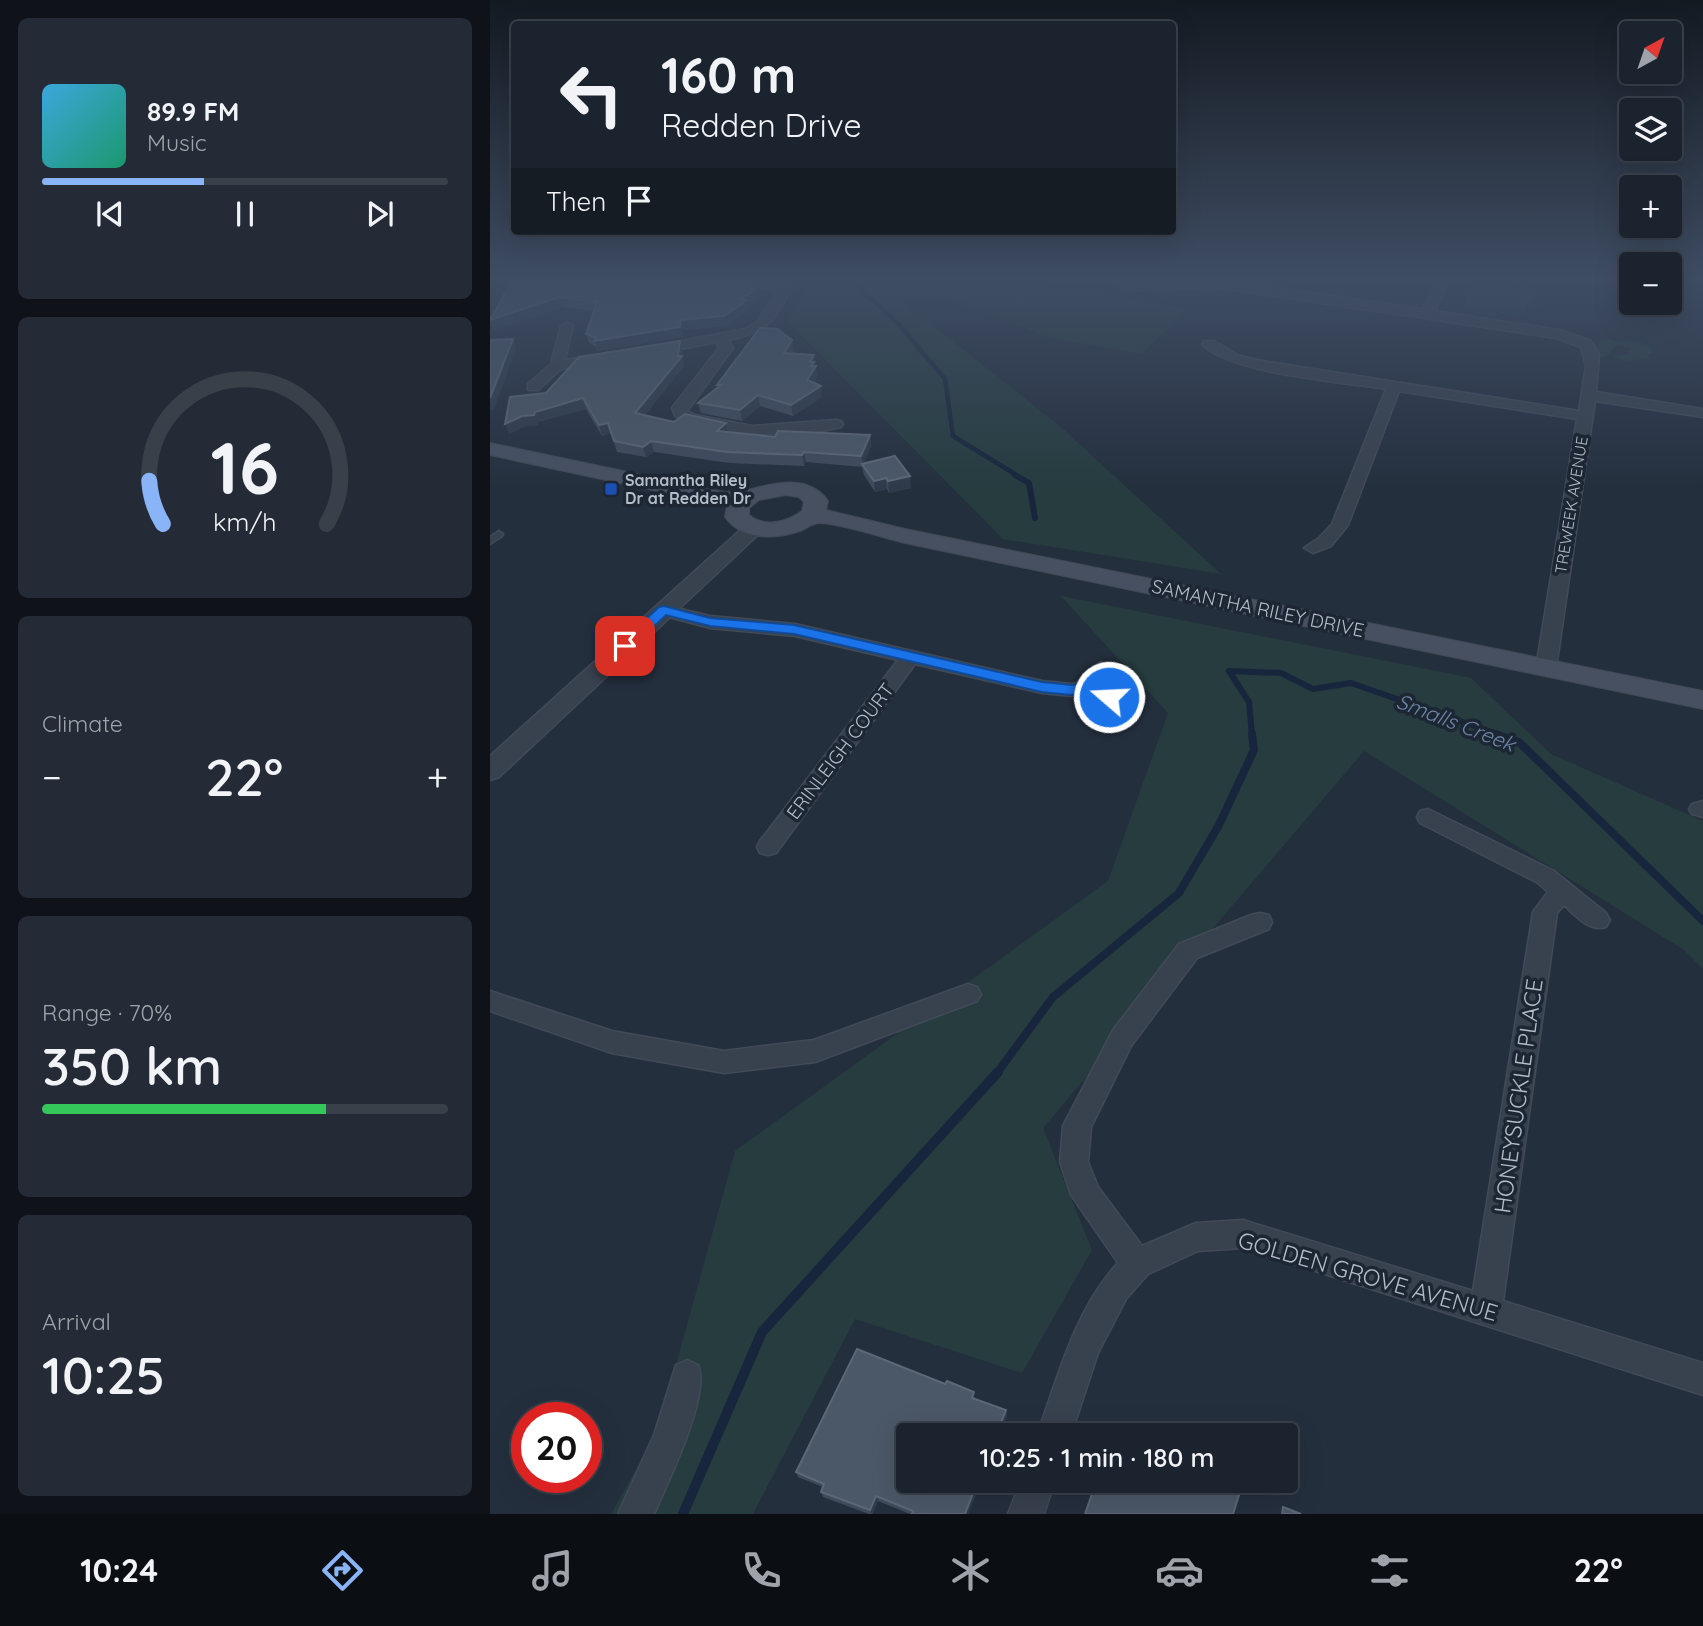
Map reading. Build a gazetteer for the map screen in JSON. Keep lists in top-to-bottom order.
{
  "streets": {
    "main road": ["SAMANTHA RILEY DRIVE"],
    "street": [
      "TREWEEK AVENUE",
      "ERINLEIGH COURT",
      "HONEYSUCKLE PLACE",
      "GOLDEN GROVE AVENUE"
    ]
  },
  "crossings": [
    ["TREWEEK AVENUE", "SAMANTHA RILEY DRIVE"],
    ["HONEYSUCKLE PLACE", "GOLDEN GROVE AVENUE"]
  ],
  "water": ["Smalls Creek"],
  "places": {
    "transit": ["Samantha Riley Dr at Redden Dr"]
  },
  "north": "top right",
  "page": {
    "map_buttons": ["+", "−"],
    "turn": ["160 m", "Redden Drive"],
    "song": ["89.9 FM", "Music"],
    "then": "Then",
    "tile": [
      "Climate",
      ["Range · 70%", "350 km"],
      ["Arrival", "10:25"]
    ],
    "heat": ["−", "22°", "+"],
    "limit": "20",
    "trip": "10:25 · 1 min · 180 m",
    "tabs": ["10:24", "22°"],
    "gauge": ["16", "km/h"]
  }
}
